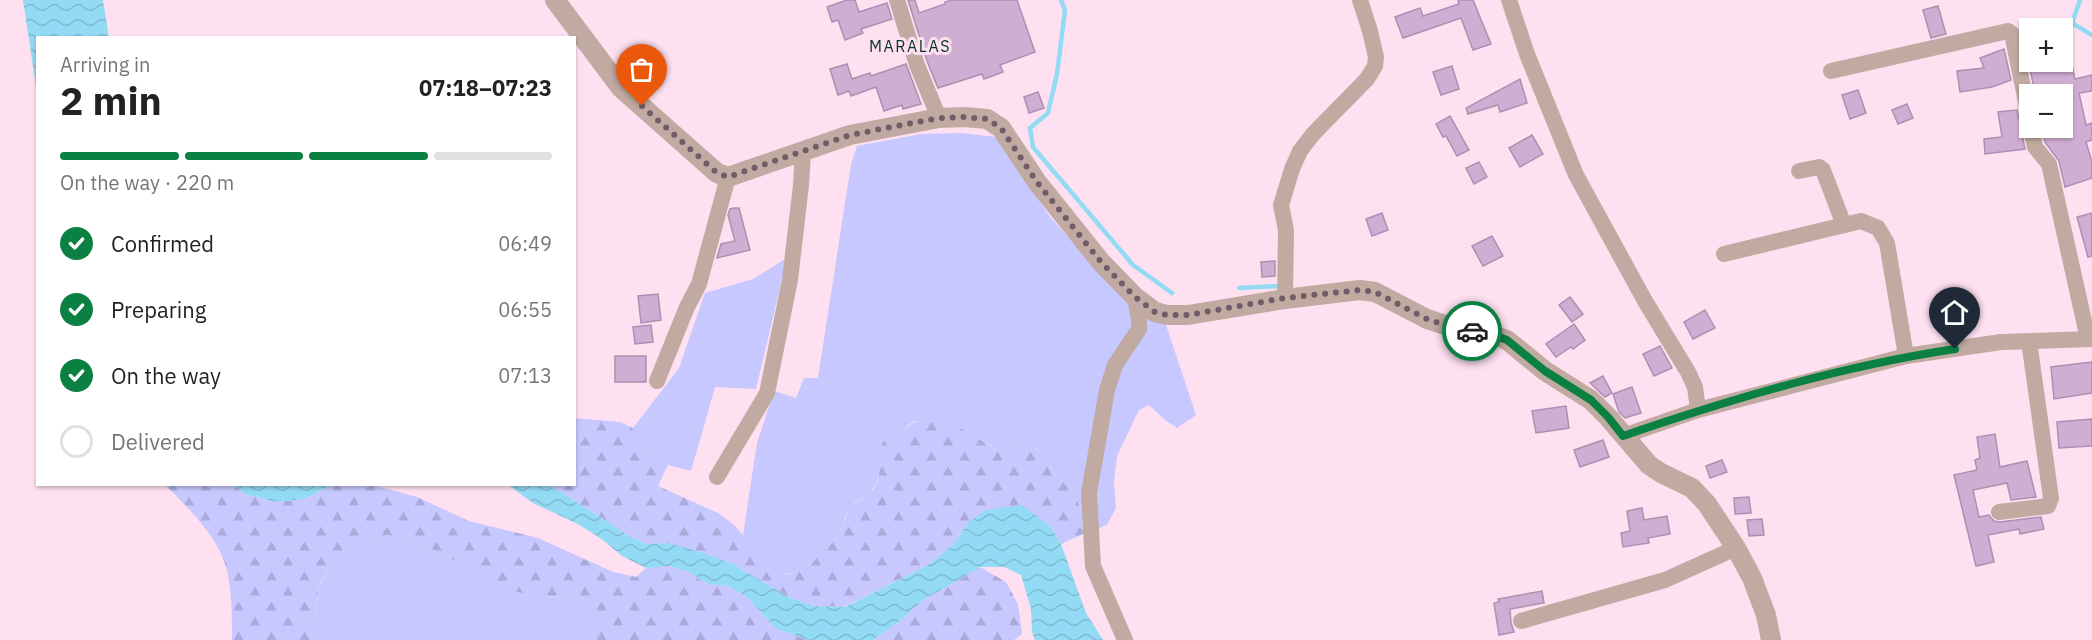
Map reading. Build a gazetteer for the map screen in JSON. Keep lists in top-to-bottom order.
{
  "districts": ["MARALAS"],
  "page": {
    "map_buttons": ["+", "−"],
    "heading": ["2 min", "Arriving in", "07:18–07:23"],
    "bar": "On the way · 220 m",
    "list": [
      ["Confirmed", "06:49"],
      ["Preparing", "06:55"],
      ["On the way", "07:13"],
      "Delivered"
    ]
  }
}
